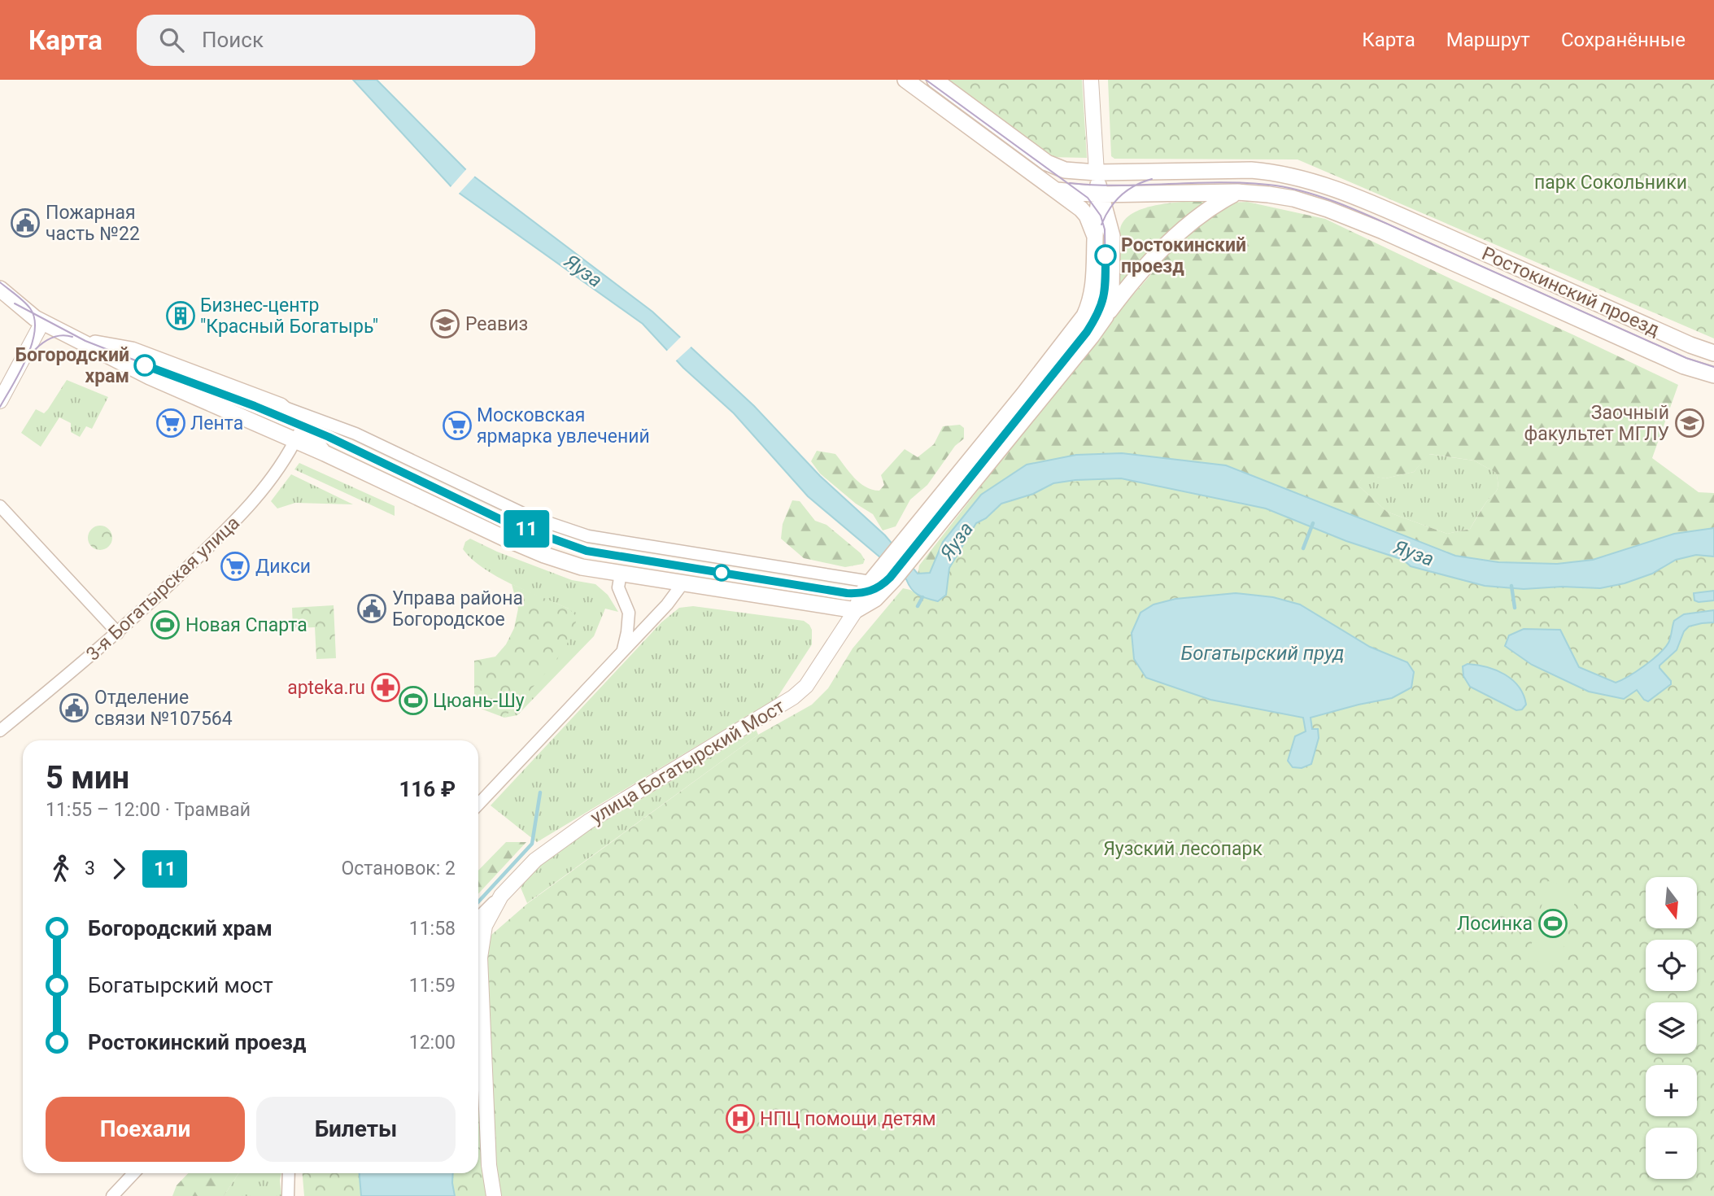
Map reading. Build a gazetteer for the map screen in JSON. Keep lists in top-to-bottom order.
{
  "streets": {
    "main road": ["Ростокинский проезд", "улица Богатырский Мост"],
    "street": ["3-я Богатырская улица"]
  },
  "crossings": [
    ["Ростокинский проезд", "улица Богатырский Мост"]
  ],
  "water": ["Яуза", "Богатырский пруд"],
  "parks": ["парк Сокольники", "Яузский лесопарк"],
  "places": {
    "public building": ["Пожарная часть №22", "Управа района Богородское", "Отделение связи №107564"],
    "other": ["Ростокинский проезд", "Богородский храм"],
    "building": ["Бизнес-центр \"Красный Богатырь\""],
    "school or university": ["Реавиз", "Заочный факультет МГЛУ"],
    "supermarket": ["Лента", "Московская ярмарка увлечений", "Дикси"],
    "sports": ["Новая Спарта", "Цюань-Шу", "Лосинка"],
    "pharmacy": ["apteka.ru"],
    "hospital": ["НПЦ помощи детям"]
  },
  "lines": ["tram line 11"],
  "north": "bottom",
  "page": {
    "header": "Карта",
    "search": "Поиск",
    "nav": ["Карта", "Маршрут", "Сохранённые"],
    "on_map": "11",
    "heading": ["5 мин", "11:55 – 12:00 · Трамвай", "116 ₽"],
    "legs": ["3", "11", "Остановок: 2"],
    "map_buttons": ["+", "−"],
    "list": [
      {
        "name": "Богородский храм",
        "value": "11:58"
      },
      {
        "name": "Богатырский мост",
        "value": "11:59"
      },
      {
        "name": "Ростокинский проезд",
        "value": "12:00"
      }
    ],
    "buttons": ["Поехали", "Билеты"]
  }
}
